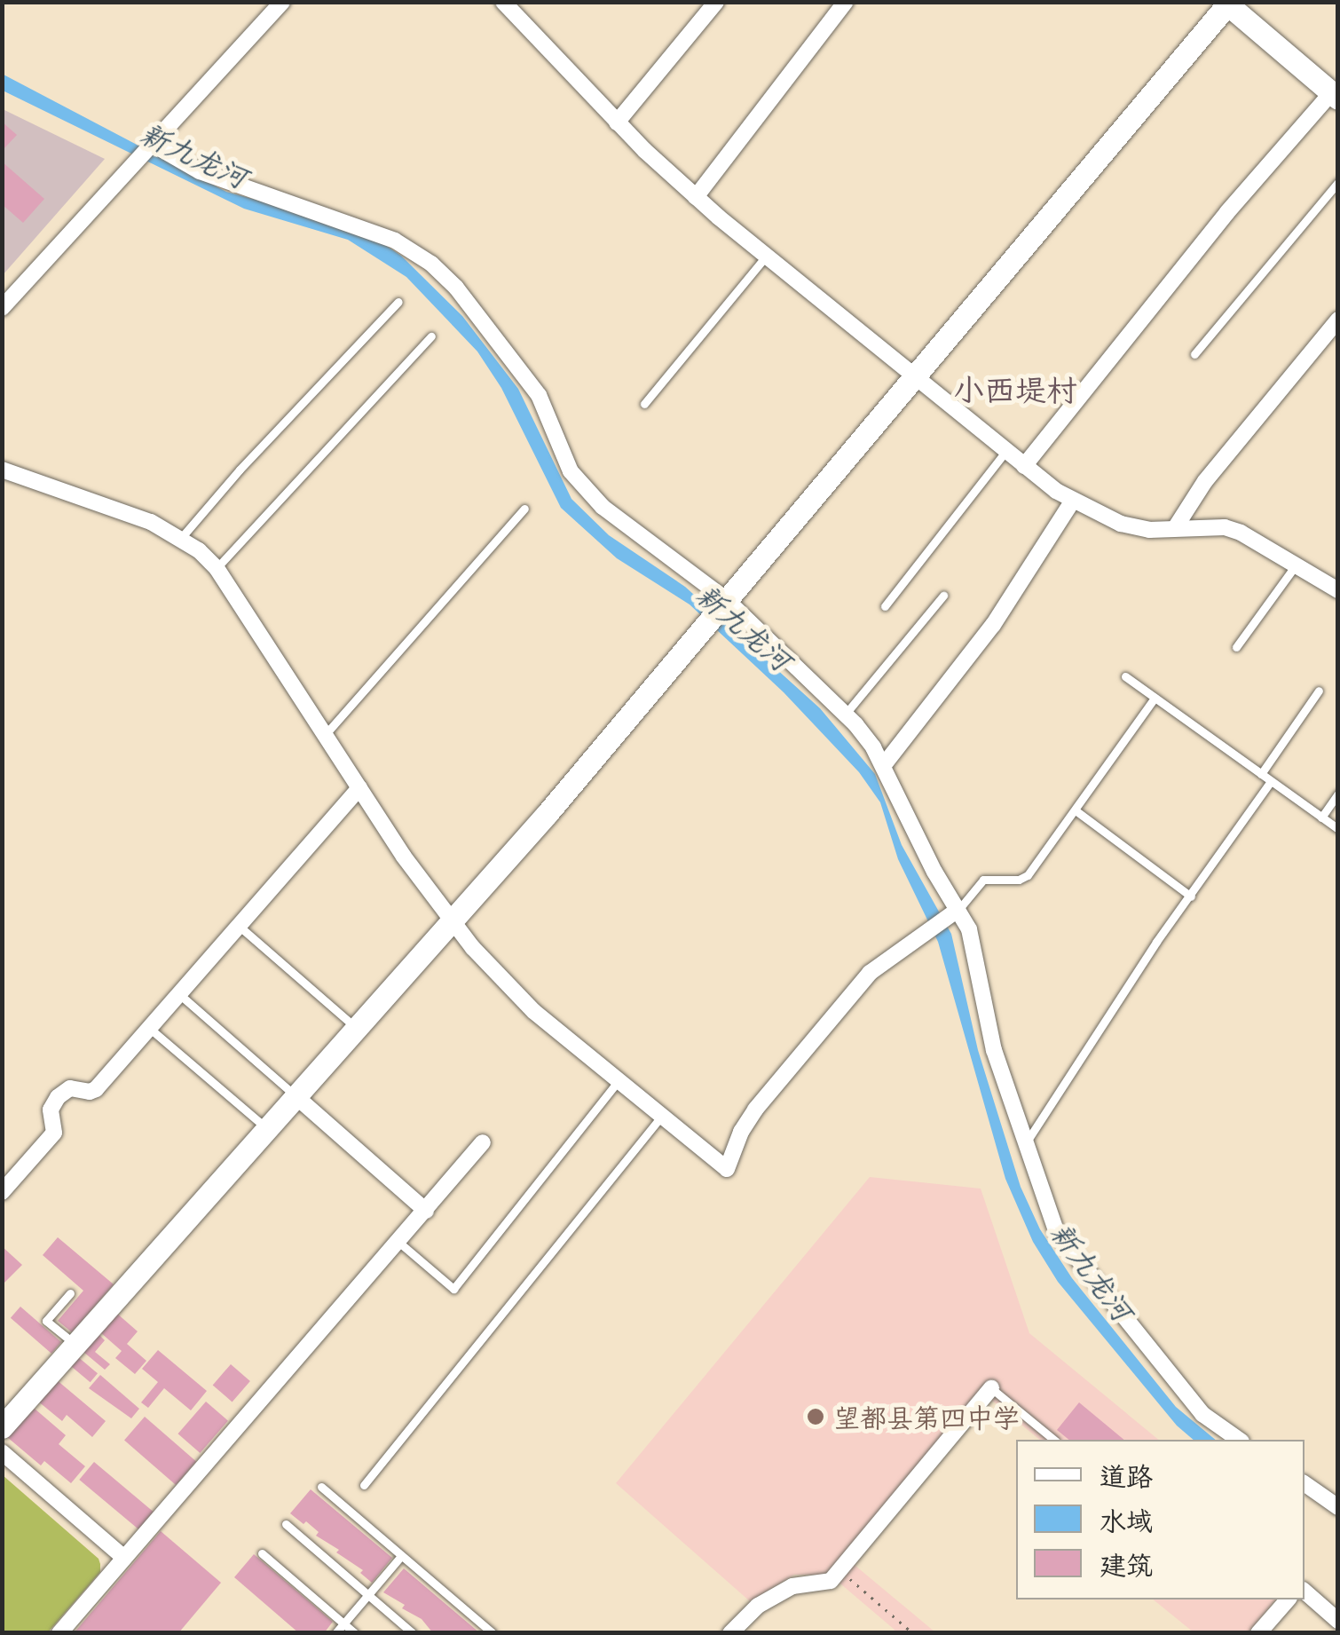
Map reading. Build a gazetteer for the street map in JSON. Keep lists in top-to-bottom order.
{
  "districts": ["小西堤村"],
  "water": ["新九龙河"],
  "places": ["望都县第四中学"],
  "legend": ["道路", "水域", "建筑"]
}
